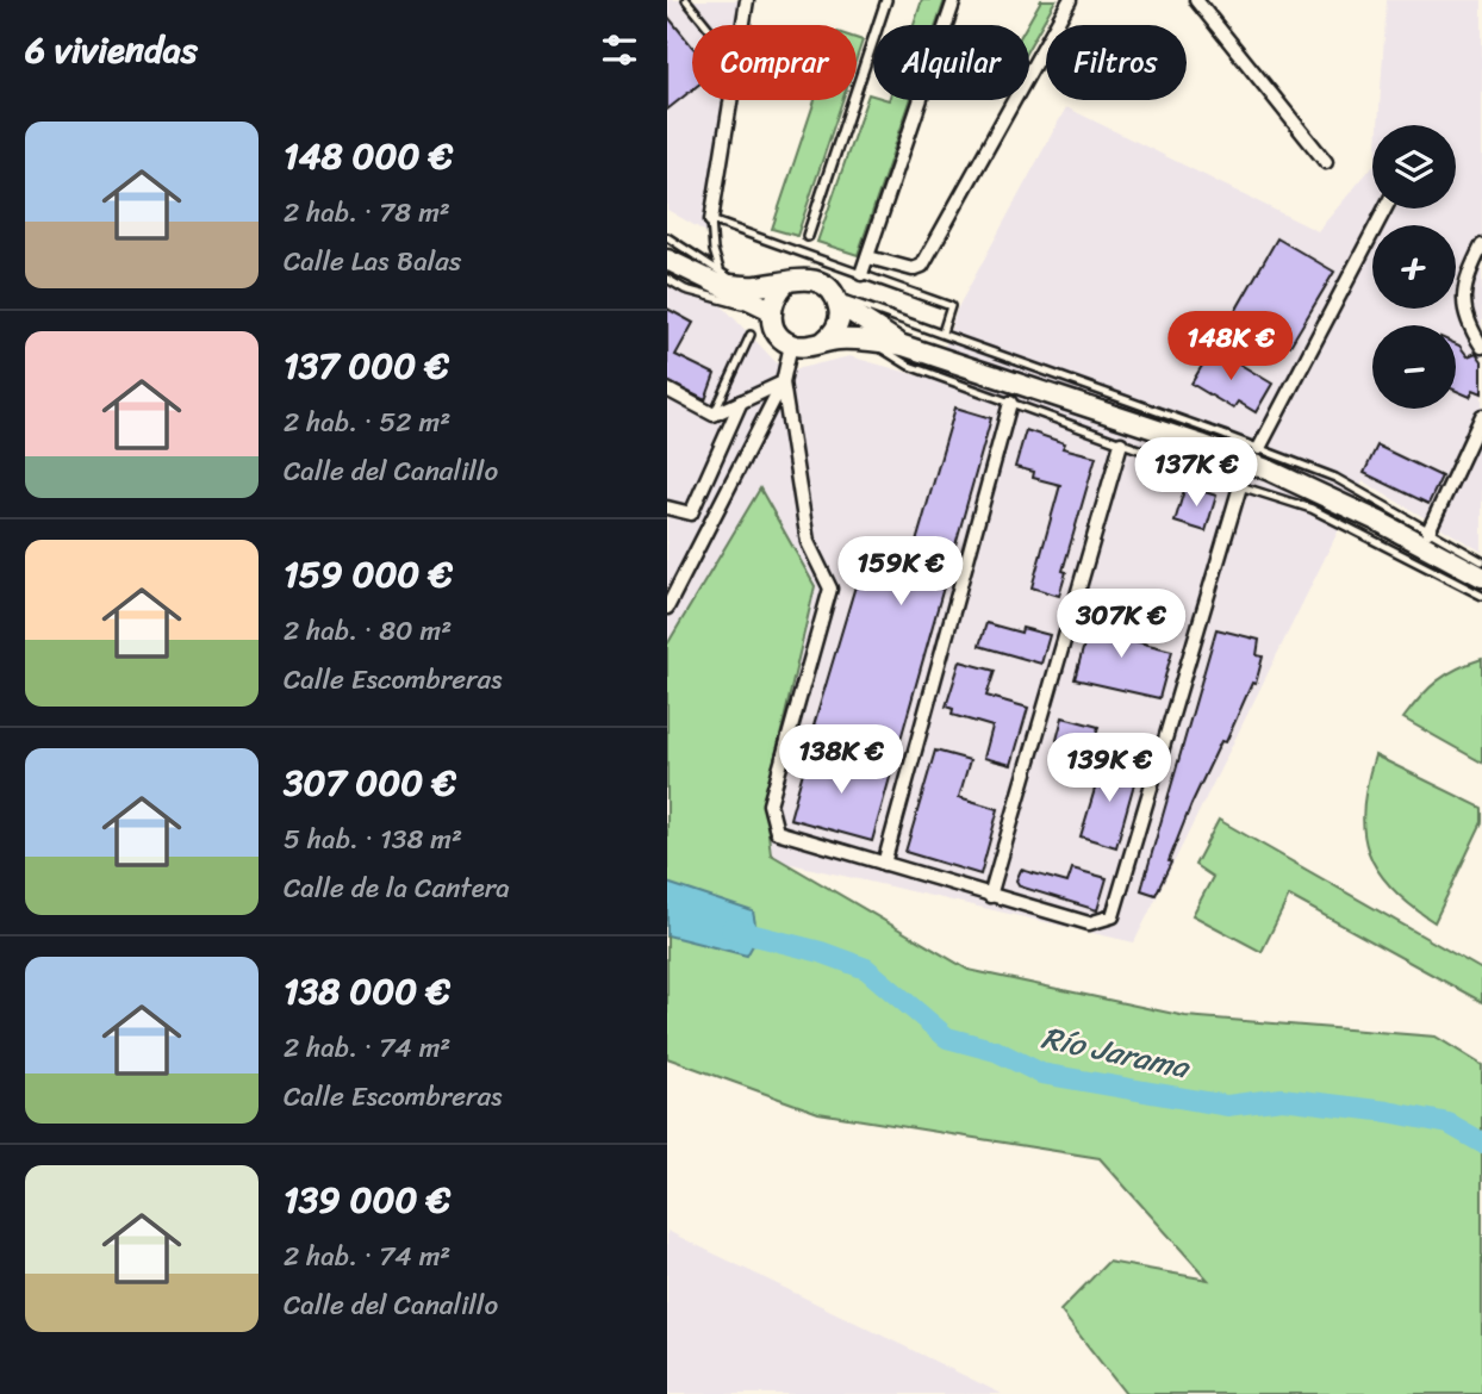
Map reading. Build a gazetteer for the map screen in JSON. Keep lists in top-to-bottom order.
{
  "water": ["Río Jarama"],
  "page": {
    "heading": "6 viviendas",
    "chip": ["Comprar", "Alquilar", "Filtros"],
    "list": [
      {
        "name": "148 000 €",
        "note": "2 hab. · 78 m² · Calle Las Balas"
      },
      {
        "name": "137 000 €",
        "note": "2 hab. · 52 m² · Calle del Canalillo"
      },
      {
        "name": "159 000 €",
        "note": "2 hab. · 80 m² · Calle Escombreras"
      },
      {
        "name": "307 000 €",
        "note": "5 hab. · 138 m² · Calle de la Cantera"
      },
      {
        "name": "138 000 €",
        "note": "2 hab. · 74 m² · Calle Escombreras"
      },
      {
        "name": "139 000 €",
        "note": "2 hab. · 74 m² · Calle del Canalillo"
      }
    ],
    "map_buttons": ["+", "−"],
    "price": [
      "148K €",
      "137K €",
      "159K €",
      "307K €",
      "138K €",
      "139K €"
    ]
  }
}
